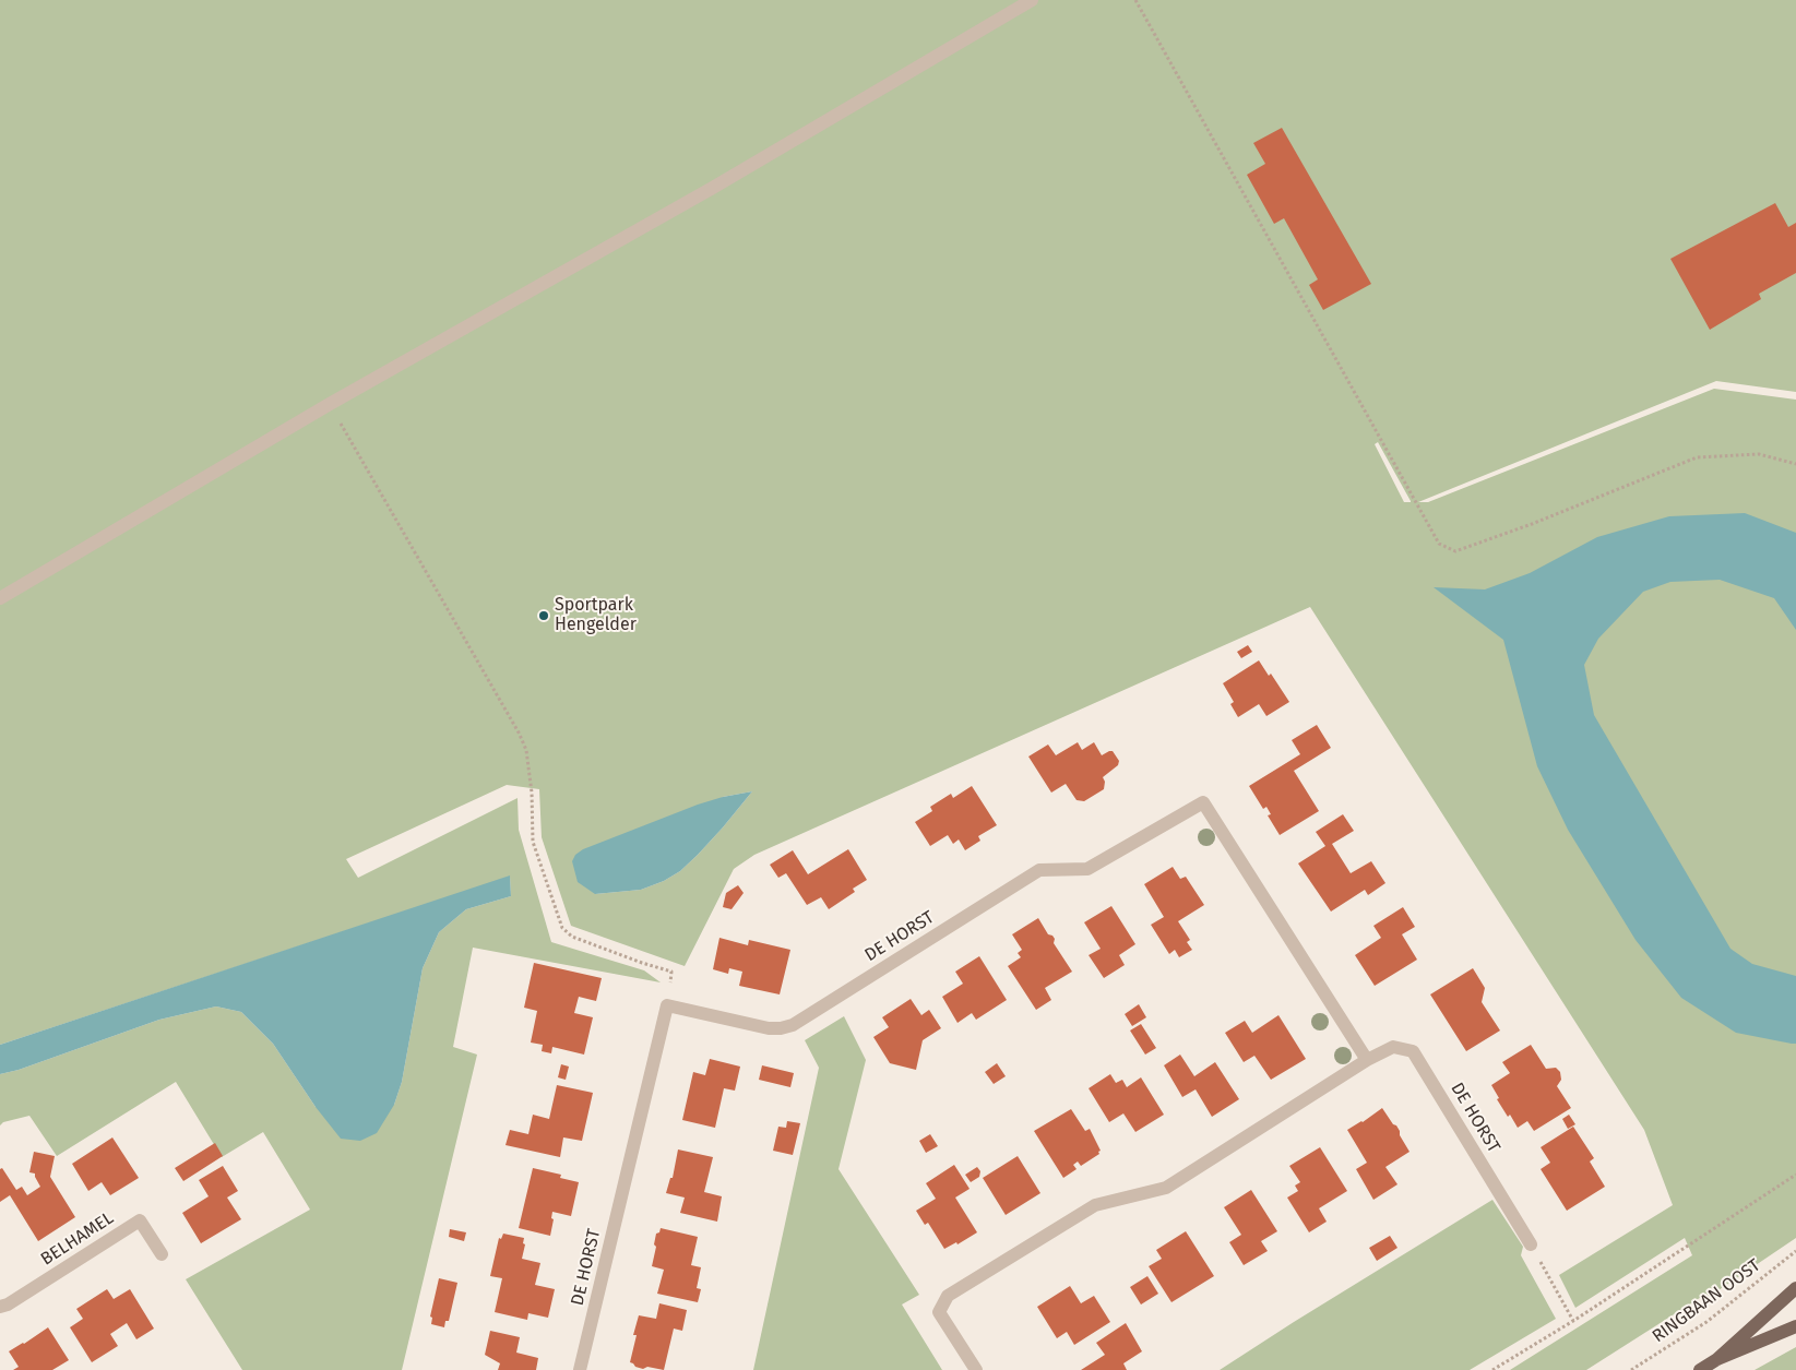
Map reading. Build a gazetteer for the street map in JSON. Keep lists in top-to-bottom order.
{
  "streets": {
    "street": ["DE HORST", "BELHAMEL"],
    "path": ["RINGBAAN OOST"]
  },
  "places": ["Sportpark Hengelder"]
}
